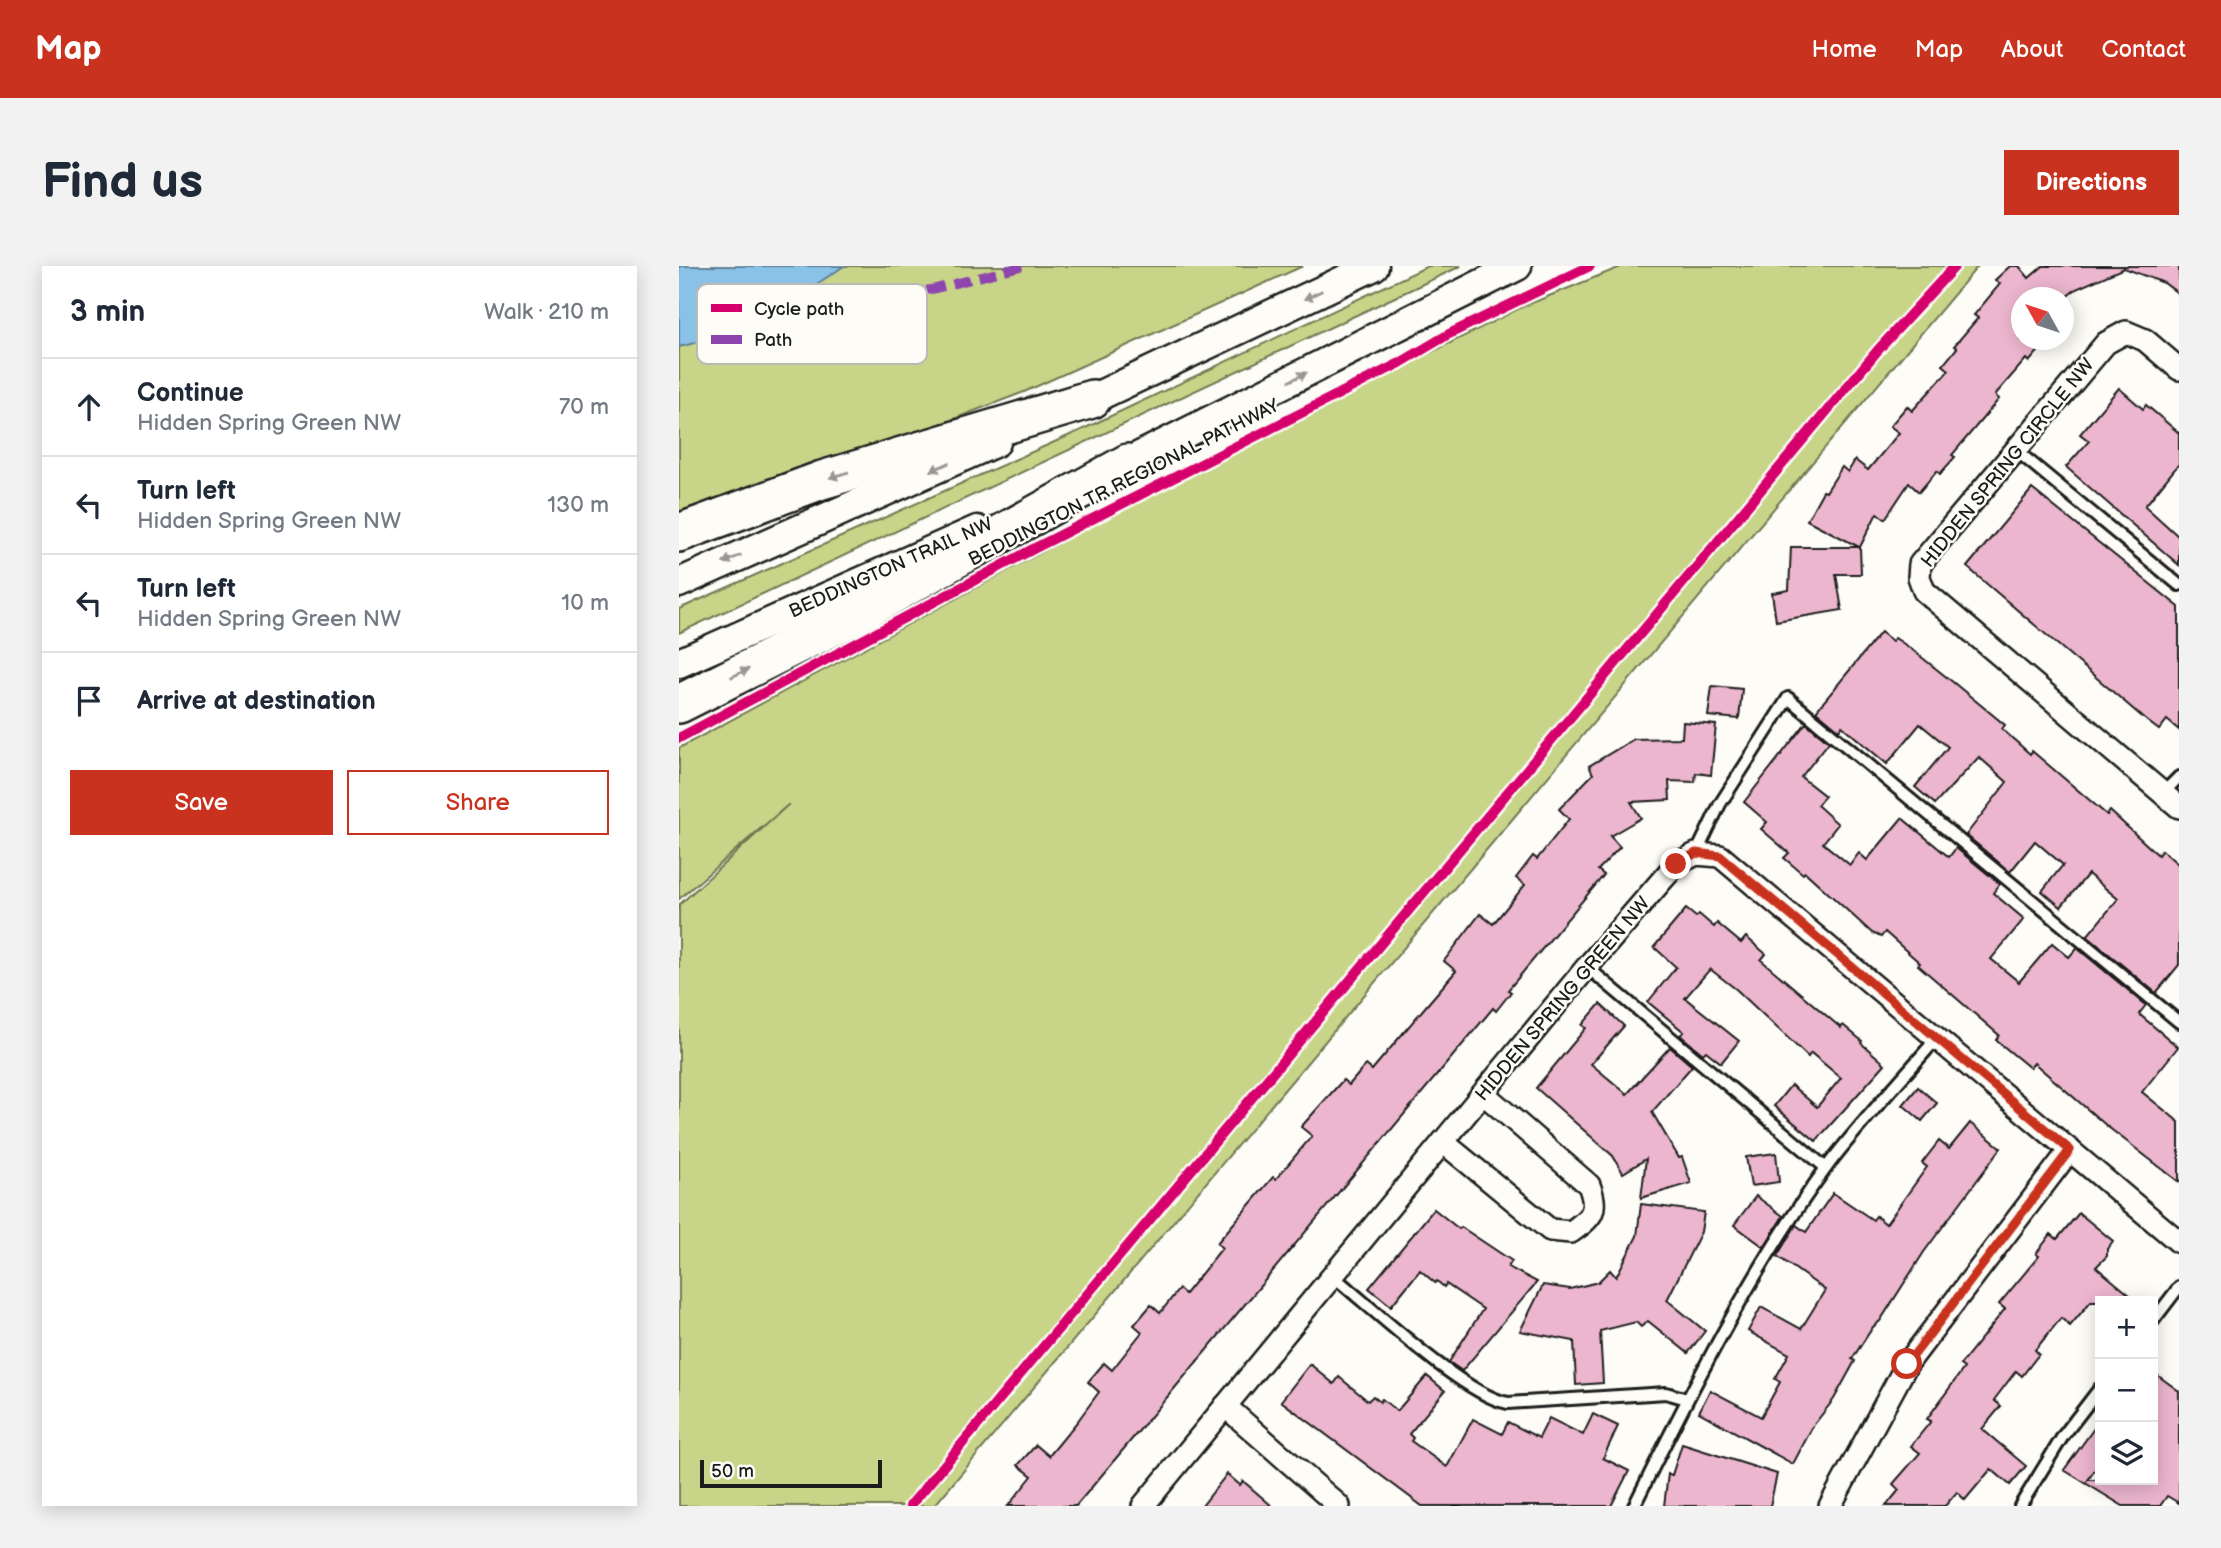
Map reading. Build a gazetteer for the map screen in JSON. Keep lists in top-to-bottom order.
{
  "streets": {
    "main road": ["BEDDINGTON TRAIL NW"],
    "street": ["HIDDEN SPRING CIRCLE NW", "HIDDEN SPRING GREEN NW"],
    "cycle path": ["BEDDINGTON TR REGIONAL PATHWAY"]
  },
  "legend": ["Cycle path", "Path"],
  "scale_bar": "50 m",
  "north": "top left",
  "page": {
    "header": "Map",
    "nav": [
      "Home",
      "Map",
      "About",
      "Contact"
    ],
    "buttons": [
      "Directions",
      ["Save", "Share"]
    ],
    "title": "Find us",
    "heading": ["3 min", "Walk · 210 m"],
    "list": [
      ["Continue", "Hidden Spring Green NW", "70 m"],
      ["Turn left", "Hidden Spring Green NW", "130 m"],
      ["Turn left", "Hidden Spring Green NW", "10 m"],
      "Arrive at destination"
    ],
    "map_buttons": ["+", "−"],
    "scale": "50 m"
  }
}
